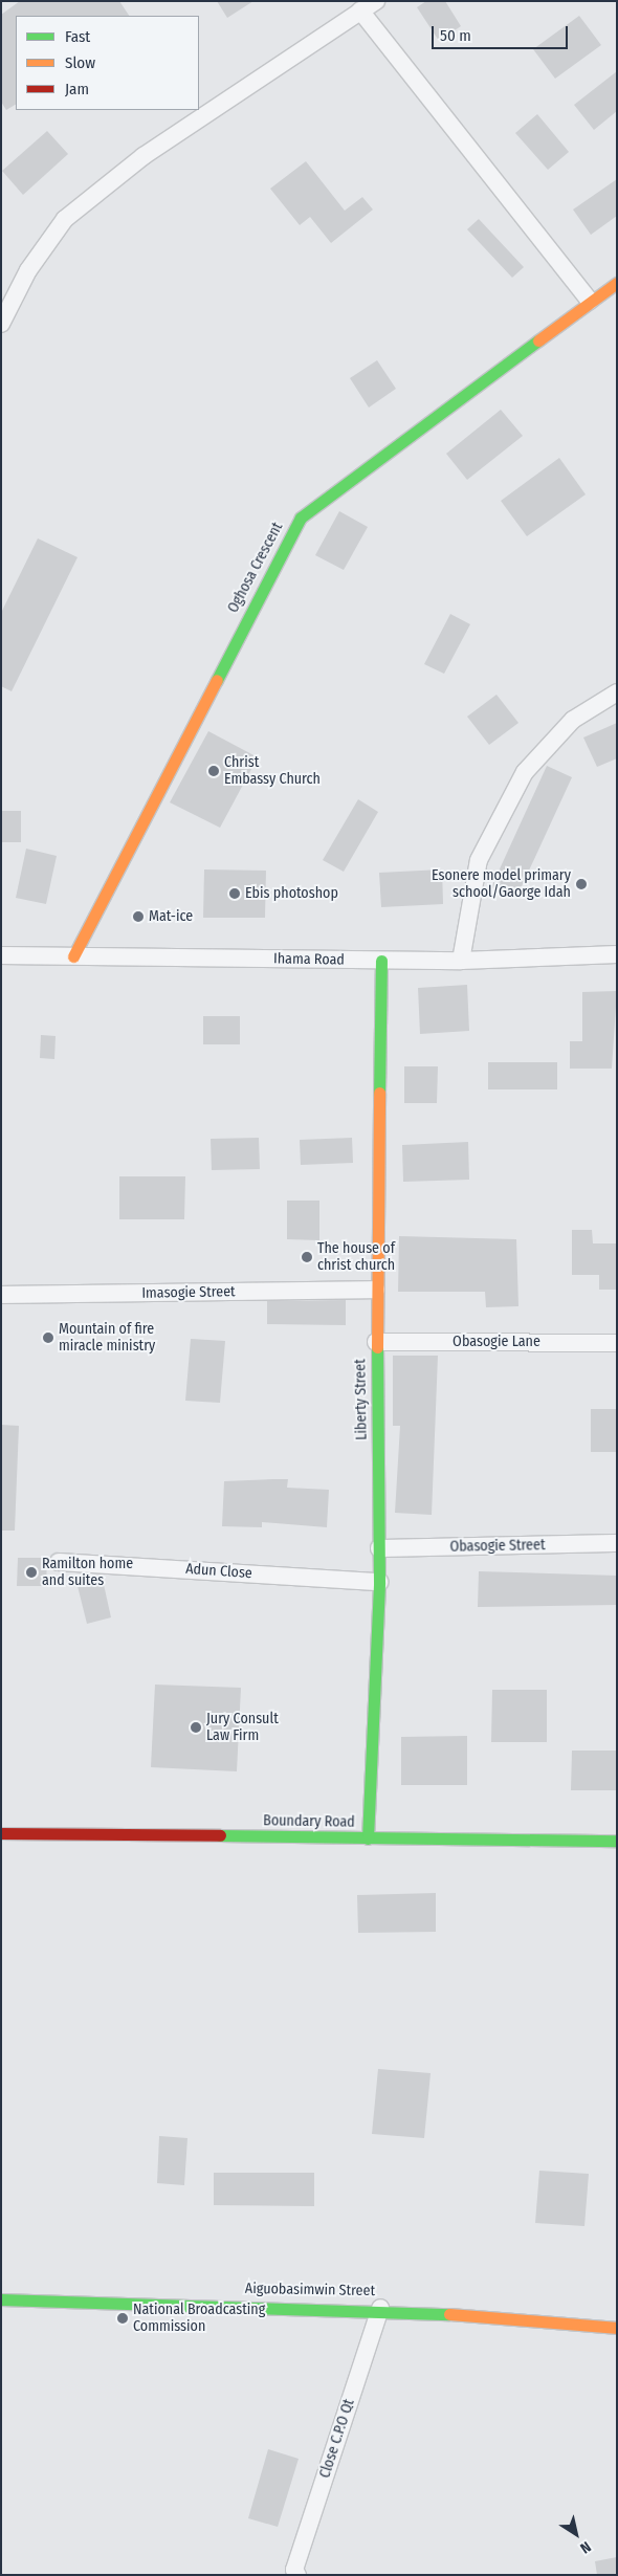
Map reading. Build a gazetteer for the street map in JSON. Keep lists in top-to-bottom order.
{
  "streets": {
    "street": [
      "Oghosa Crescent",
      "Ihama Road",
      "Imasogie Street",
      "Obasogie Lane",
      "Liberty Street",
      "Obasogie Street",
      "Adun Close",
      "Boundary Road",
      "Aiguobasimwin Street",
      "Close C.P.O Qt"
    ]
  },
  "crossings": [
    ["Oghosa Crescent", "Ihama Road"],
    ["Ihama Road", "Liberty Street"],
    ["Imasogie Street", "Liberty Street"],
    ["Obasogie Lane", "Liberty Street"],
    ["Liberty Street", "Obasogie Street"],
    ["Liberty Street", "Adun Close"],
    ["Liberty Street", "Boundary Road"],
    ["Aiguobasimwin Street", "Close C.P.O Qt"]
  ],
  "places": [
    "Christ Embassy Church",
    "Esonere model primary school/Gaorge Idah",
    "Ebis photoshop",
    "Mat-ice",
    "The house of christ church",
    "Mountain of fire miracle ministry",
    "Ramilton home and suites",
    "Jury Consult Law Firm",
    "National Broadcasting Commission"
  ],
  "legend": ["Fast", "Slow", "Jam"],
  "scale_bar": "50 m",
  "north": "bottom right"
}
